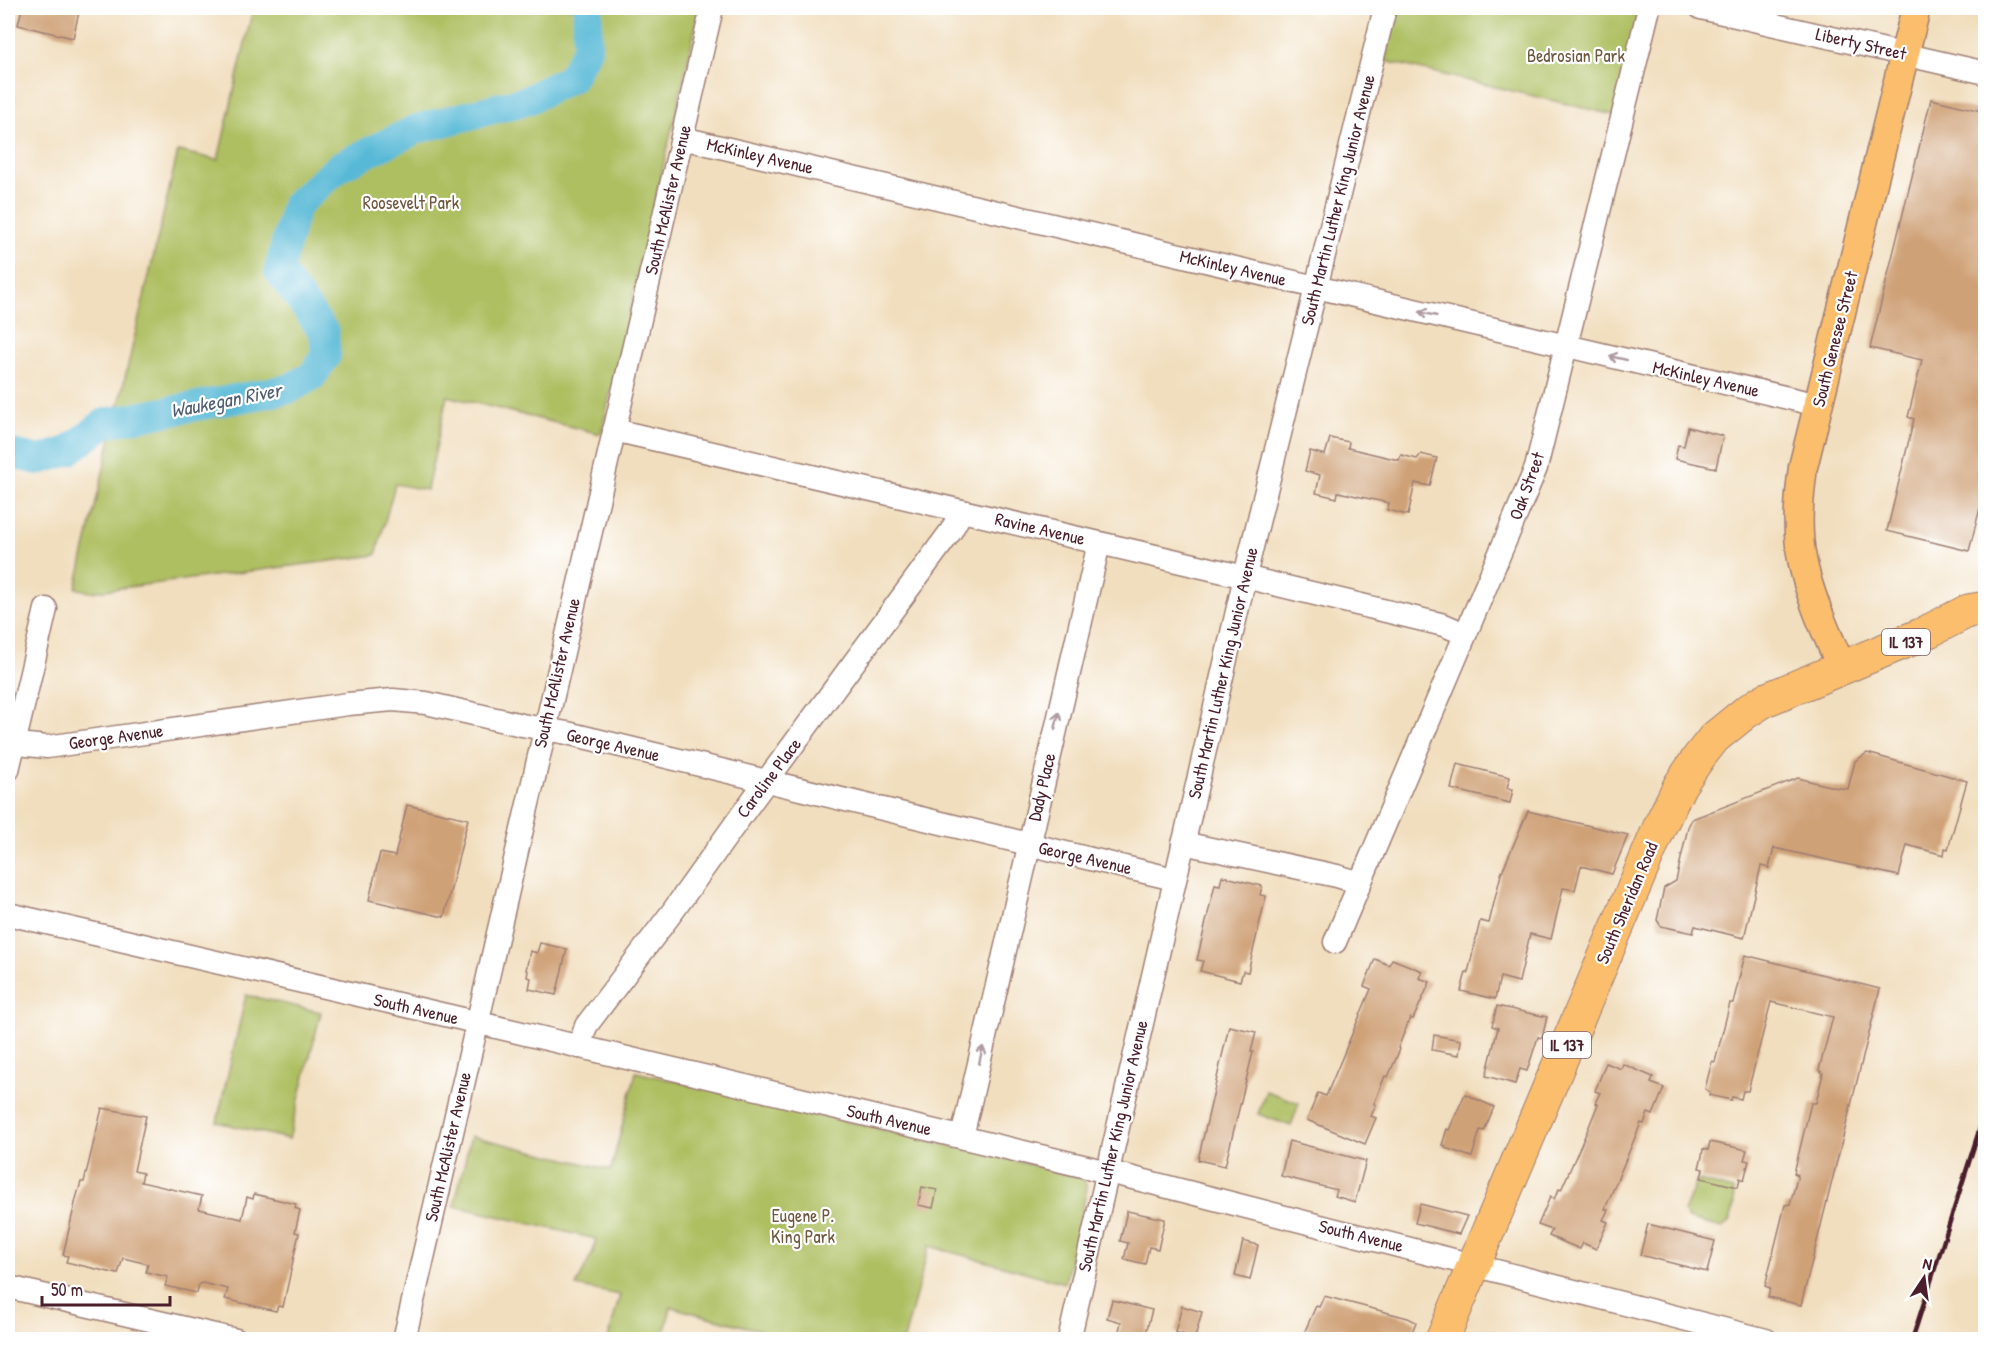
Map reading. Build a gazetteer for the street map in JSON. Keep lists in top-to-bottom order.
{
  "streets": {
    "highway": ["IL 137", "South Sheridan Road"],
    "main road": ["South Genesee Street"],
    "street": [
      "Liberty Street",
      "McKinley Avenue",
      "South McAlister Avenue",
      "South Martin Luther King Junior Avenue",
      "Oak Street",
      "Ravine Avenue",
      "George Avenue",
      "Caroline Place",
      "Dady Place",
      "South Avenue"
    ]
  },
  "crossings": [
    ["Liberty Street", "South Genesee Street"],
    ["McKinley Avenue", "South McAlister Avenue"],
    ["McKinley Avenue", "South Martin Luther King Junior Avenue"],
    ["McKinley Avenue", "South Genesee Street"],
    ["McKinley Avenue", "Oak Street"],
    ["South McAlister Avenue", "Ravine Avenue"],
    ["South McAlister Avenue", "George Avenue"],
    ["South McAlister Avenue", "South Avenue"],
    ["South Martin Luther King Junior Avenue", "Ravine Avenue"],
    ["South Martin Luther King Junior Avenue", "George Avenue"],
    ["South Martin Luther King Junior Avenue", "South Avenue"],
    ["South Genesee Street", "South Sheridan Road"],
    ["Oak Street", "Ravine Avenue"],
    ["Ravine Avenue", "Caroline Place"],
    ["Ravine Avenue", "Dady Place"],
    ["IL 137", "South Sheridan Road"],
    ["George Avenue", "Caroline Place"],
    ["George Avenue", "Dady Place"],
    ["Caroline Place", "South Avenue"],
    ["Dady Place", "South Avenue"],
    ["South Sheridan Road", "South Avenue"]
  ],
  "one_way": ["McKinley Avenue", "Dady Place"],
  "water": ["Waukegan River"],
  "parks": ["Bedrosian Park", "Roosevelt Park", "Eugene P. King Park"],
  "scale_bar": "50 m",
  "north": "top"
}
